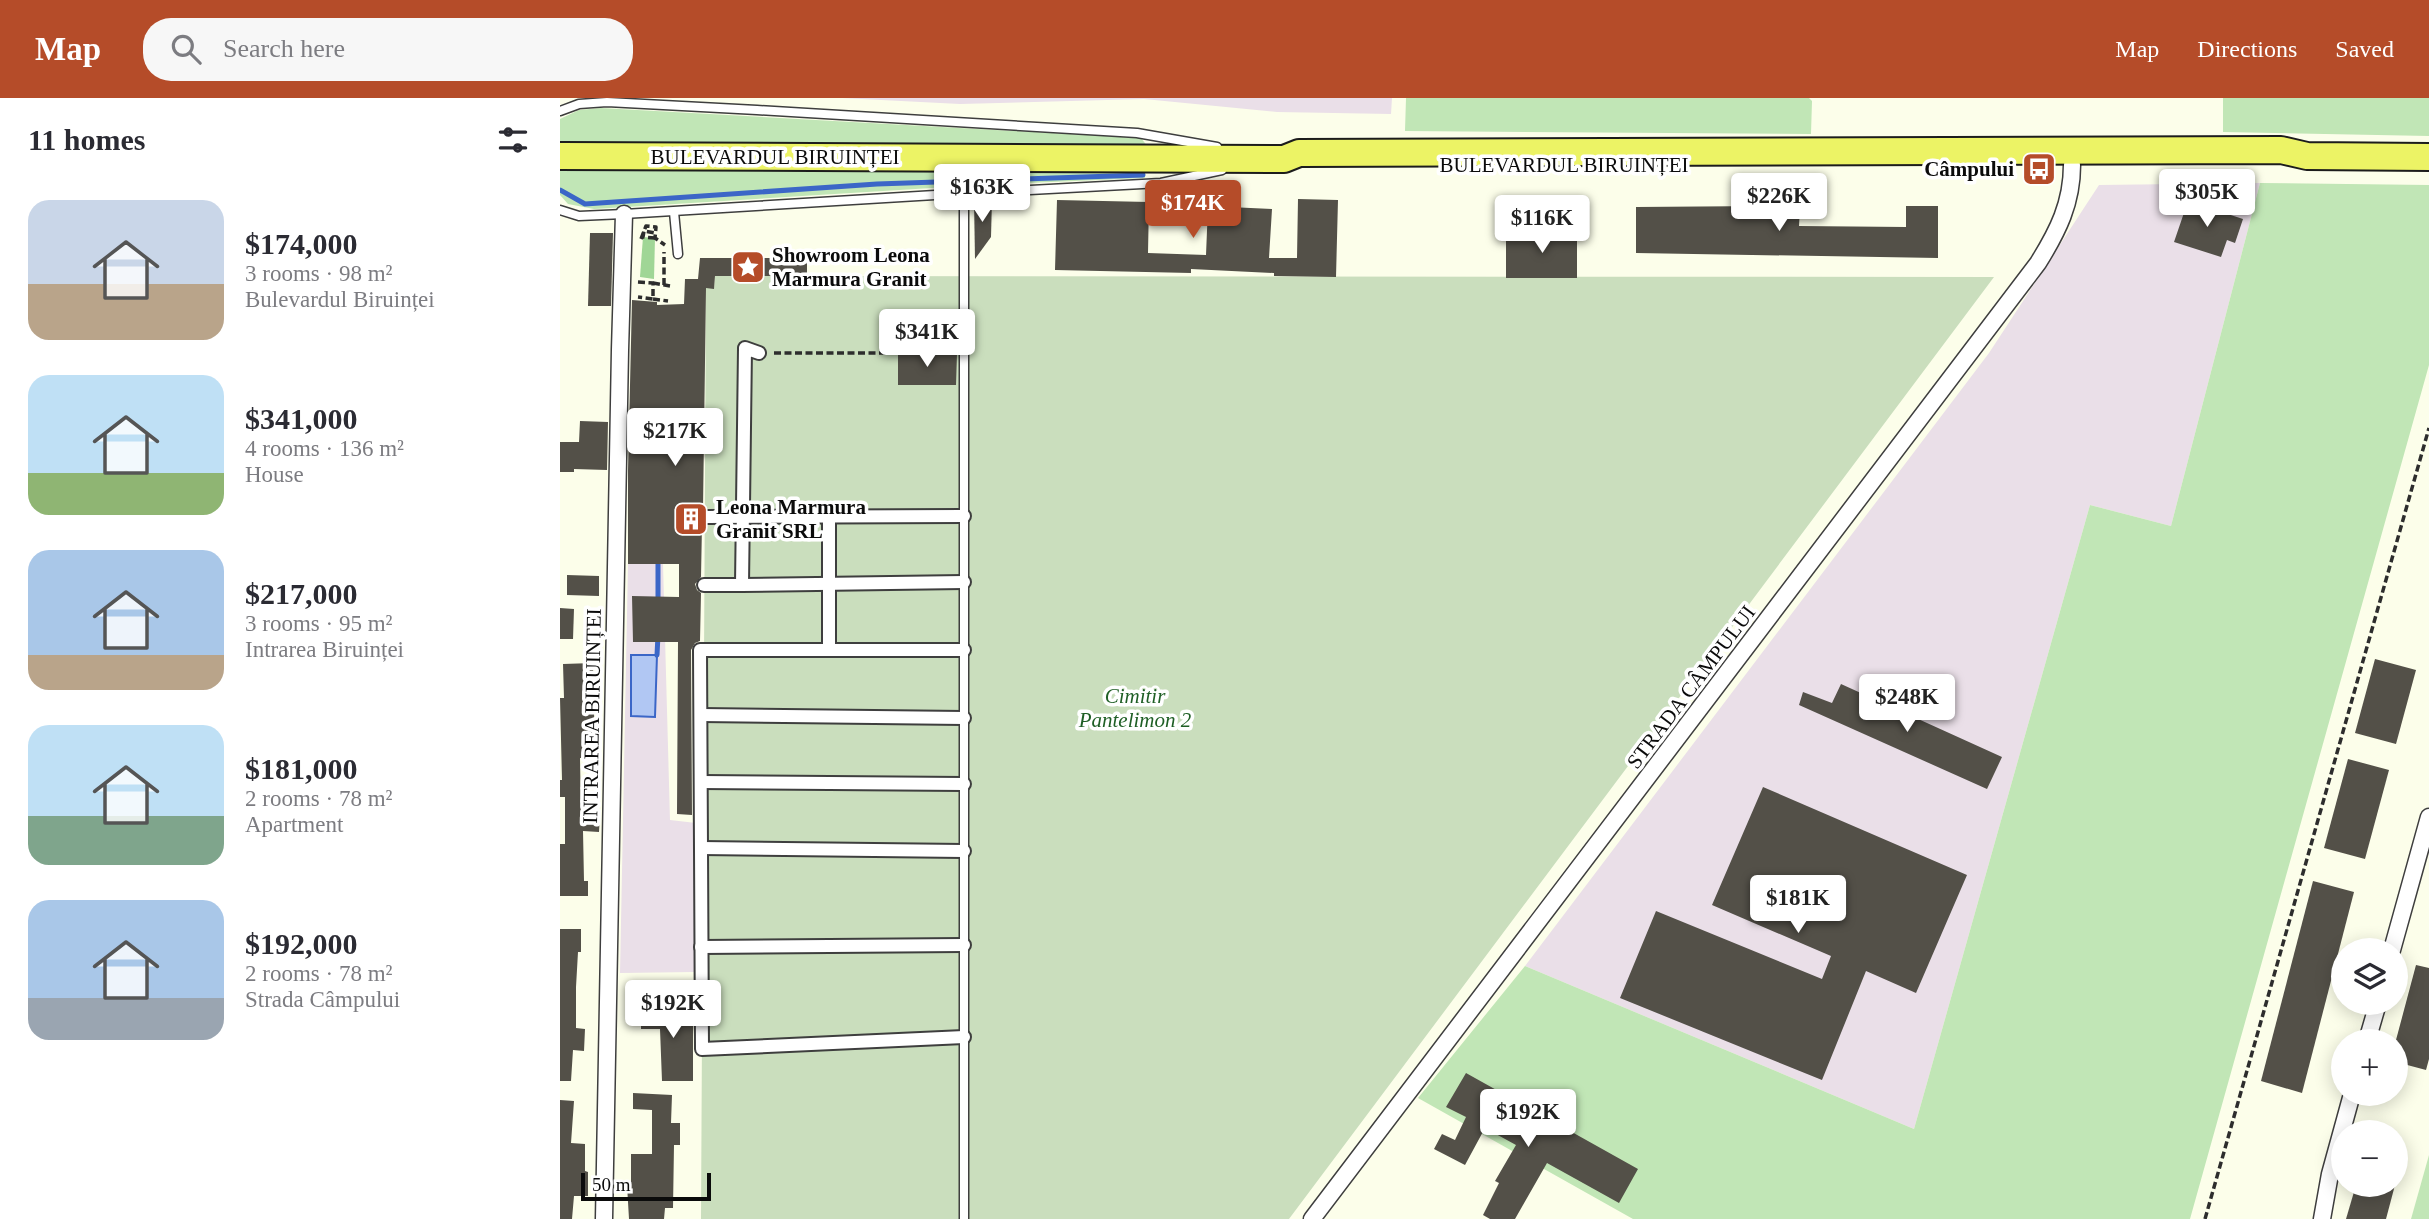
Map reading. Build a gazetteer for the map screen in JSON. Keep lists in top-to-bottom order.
{
  "streets": {
    "main road": ["BULEVARDUL BIRUINȚEI"],
    "street": ["STRADA CÂMPULUI", "INTRAREA BIRUINȚEI"]
  },
  "crossings": [
    ["BULEVARDUL BIRUINȚEI", "STRADA CÂMPULUI"]
  ],
  "parks": ["Cimitir Pantelimon 2"],
  "places": {
    "bus stop": ["Câmpului"],
    "place": ["Showroom Leona Marmura Granit"],
    "building": ["Leona Marmura Granit SRL"]
  },
  "scale_bar": "50 m",
  "page": {
    "header": "Map",
    "search": "Search here",
    "nav": ["Map", "Directions", "Saved"],
    "heading": "11 homes",
    "price": [
      "$163K",
      "$305K",
      "$226K",
      "$174K",
      "$116K",
      "$341K",
      "$217K",
      "$248K",
      "$181K",
      "$192K",
      "$192K"
    ],
    "list": [
      {
        "name": "$174,000",
        "note": "3 rooms · 98 m² · Bulevardul Biruinței"
      },
      {
        "name": "$341,000",
        "note": "4 rooms · 136 m² · House"
      },
      {
        "name": "$217,000",
        "note": "3 rooms · 95 m² · Intrarea Biruinței"
      },
      {
        "name": "$181,000",
        "note": "2 rooms · 78 m² · Apartment"
      },
      {
        "name": "$192,000",
        "note": "2 rooms · 78 m² · Strada Câmpului"
      }
    ],
    "map_buttons": ["+", "−"],
    "scale": "50 m"
  }
}
